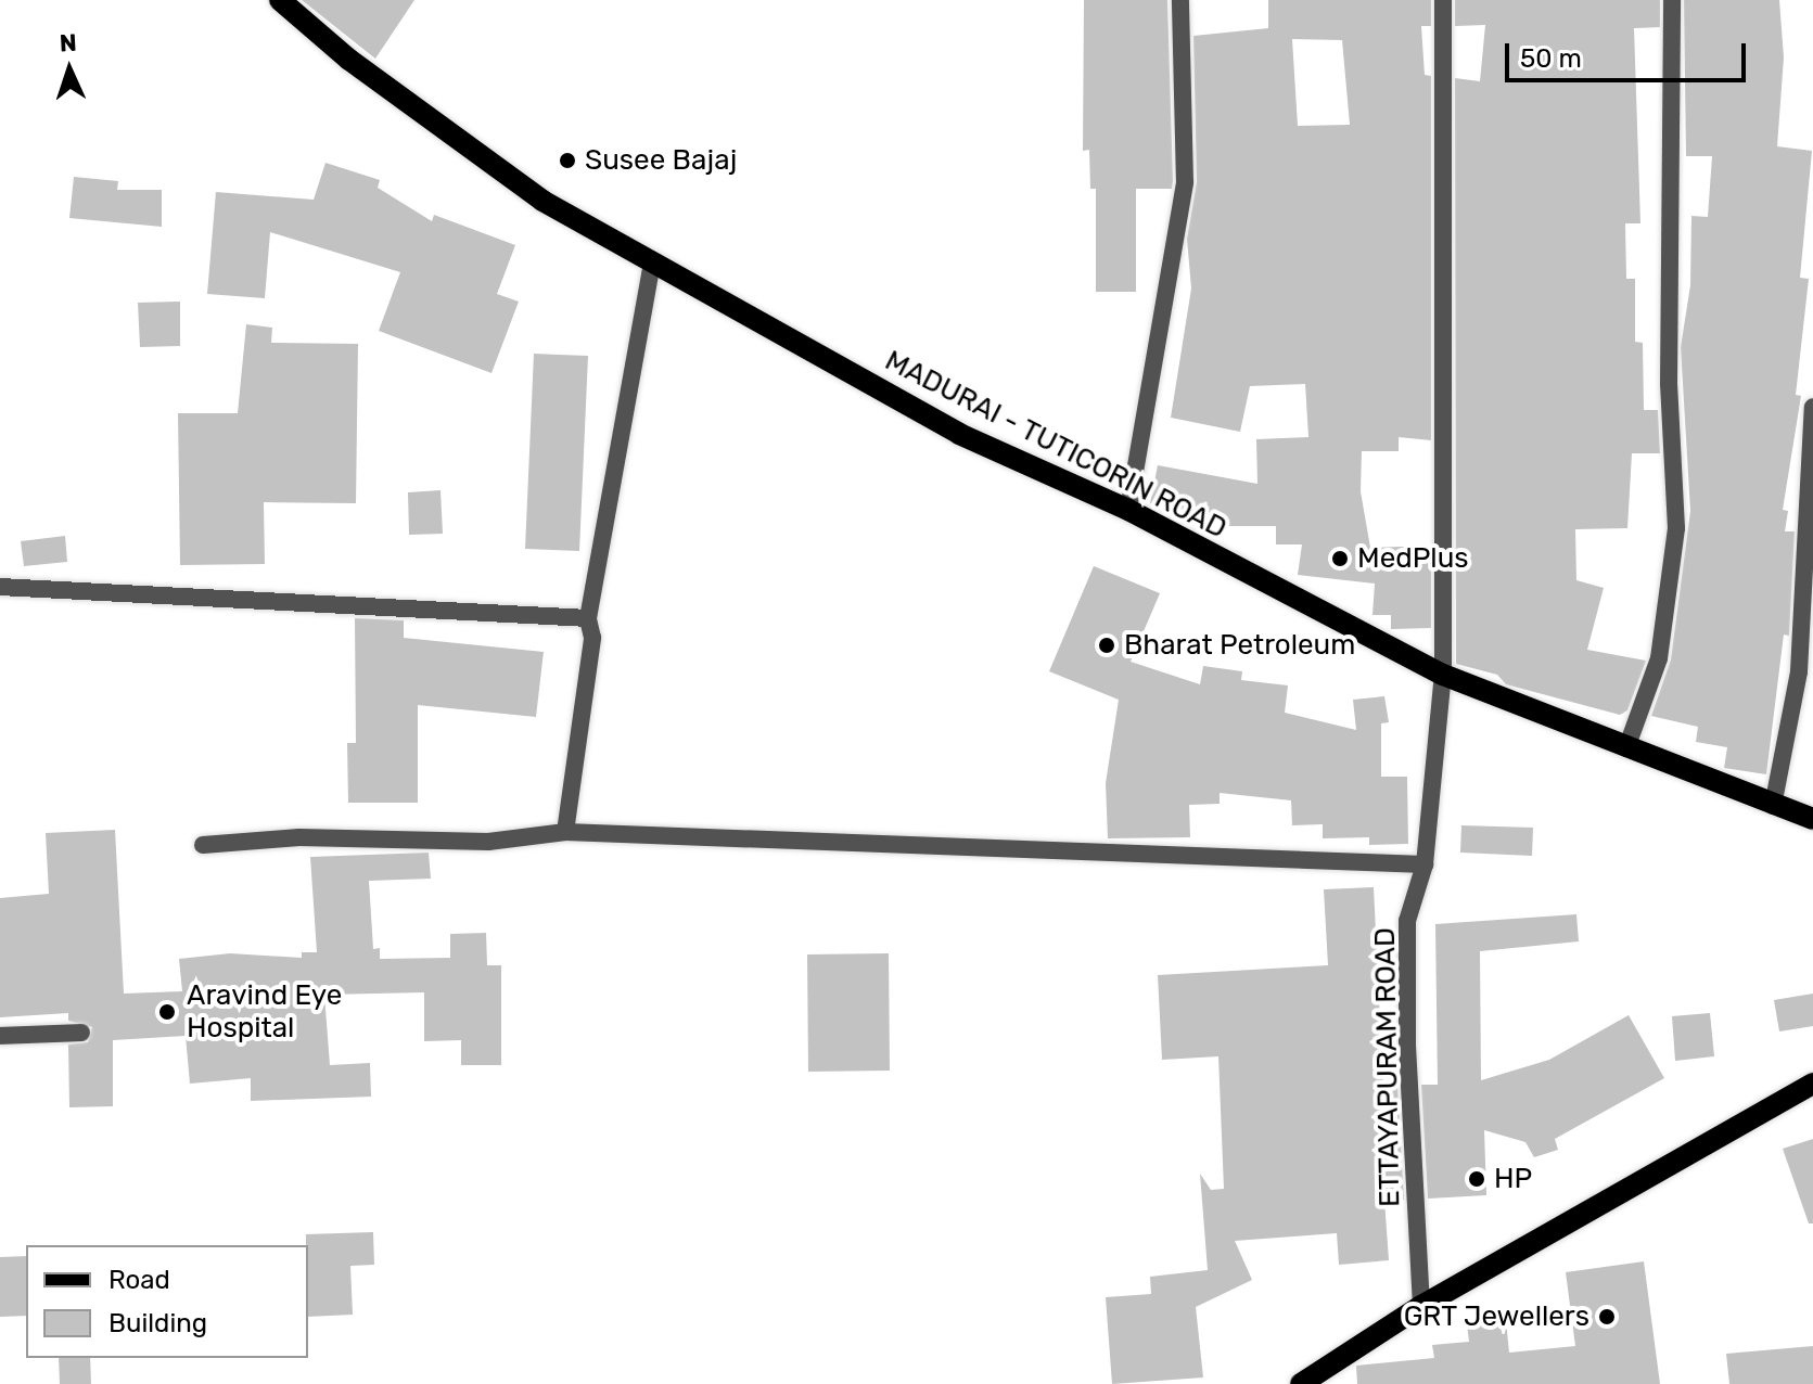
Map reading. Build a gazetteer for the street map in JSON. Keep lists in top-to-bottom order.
{
  "streets": {
    "main road": ["MADURAI - TUTICORIN ROAD"],
    "street": ["ETTAYAPURAM ROAD"]
  },
  "crossings": [
    ["MADURAI - TUTICORIN ROAD", "ETTAYAPURAM ROAD"]
  ],
  "places": [
    "Susee Bajaj",
    "MedPlus",
    "Bharat Petroleum",
    "Aravind Eye Hospital",
    "HP",
    "GRT Jewellers"
  ],
  "legend": ["Road", "Building"],
  "scale_bar": "50 m",
  "north": "top"
}
